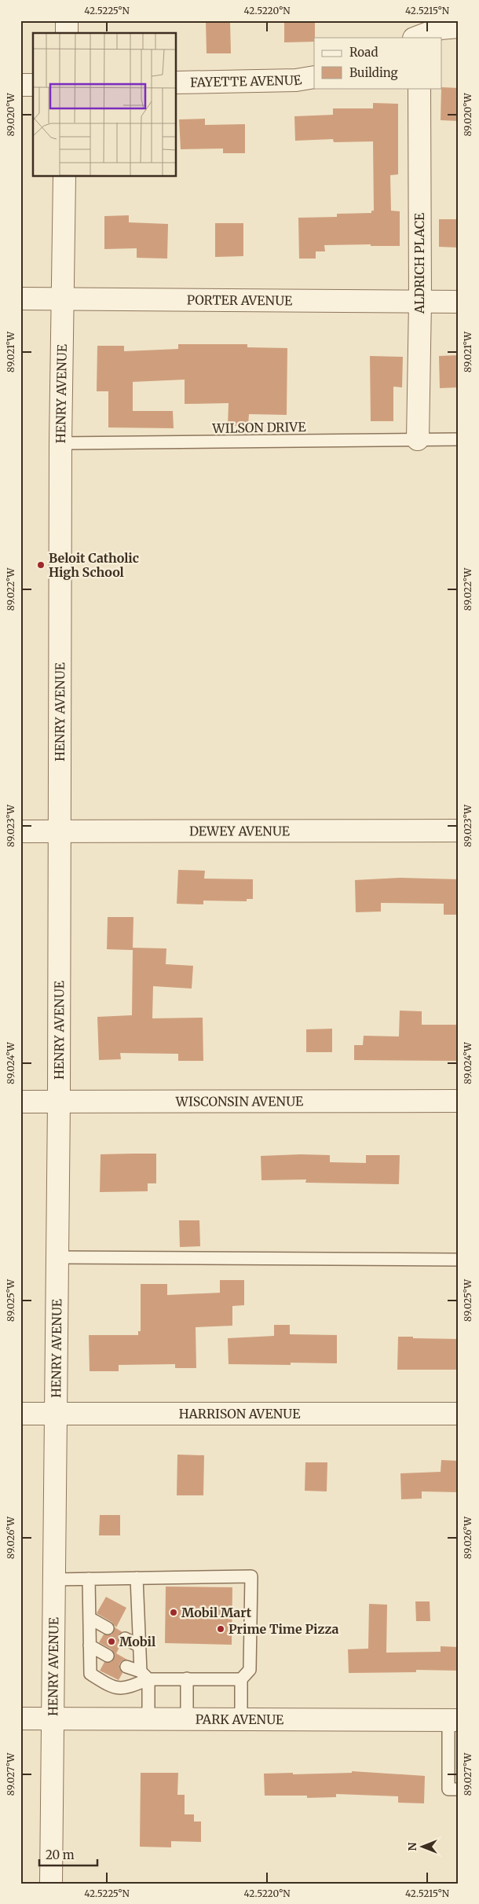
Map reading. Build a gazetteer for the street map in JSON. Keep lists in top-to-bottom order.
{
  "streets": {
    "street": [
      "FAYETTE AVENUE",
      "ALDRICH PLACE",
      "PORTER AVENUE",
      "HENRY AVENUE",
      "DEWEY AVENUE",
      "WISCONSIN AVENUE",
      "HARRISON AVENUE",
      "PARK AVENUE"
    ],
    "lane": ["WILSON DRIVE"]
  },
  "crossings": [
    ["ALDRICH PLACE", "PORTER AVENUE"],
    ["ALDRICH PLACE", "WILSON DRIVE"],
    ["PORTER AVENUE", "HENRY AVENUE"],
    ["HENRY AVENUE", "WILSON DRIVE"],
    ["HENRY AVENUE", "DEWEY AVENUE"],
    ["HENRY AVENUE", "WISCONSIN AVENUE"],
    ["HENRY AVENUE", "HARRISON AVENUE"],
    ["HENRY AVENUE", "PARK AVENUE"]
  ],
  "places": [
    "Beloit Catholic High School",
    "Mobil Mart",
    "Prime Time Pizza",
    "Mobil"
  ],
  "legend": ["Road", "Building"],
  "scale_bar": "20 m",
  "north": "left",
  "coordinates": [
    "42.5225°N",
    "42.5220°N",
    "42.5215°N",
    "89.020°W",
    "89.021°W",
    "89.022°W",
    "89.023°W",
    "89.024°W",
    "89.025°W",
    "89.026°W",
    "89.027°W"
  ]
}
